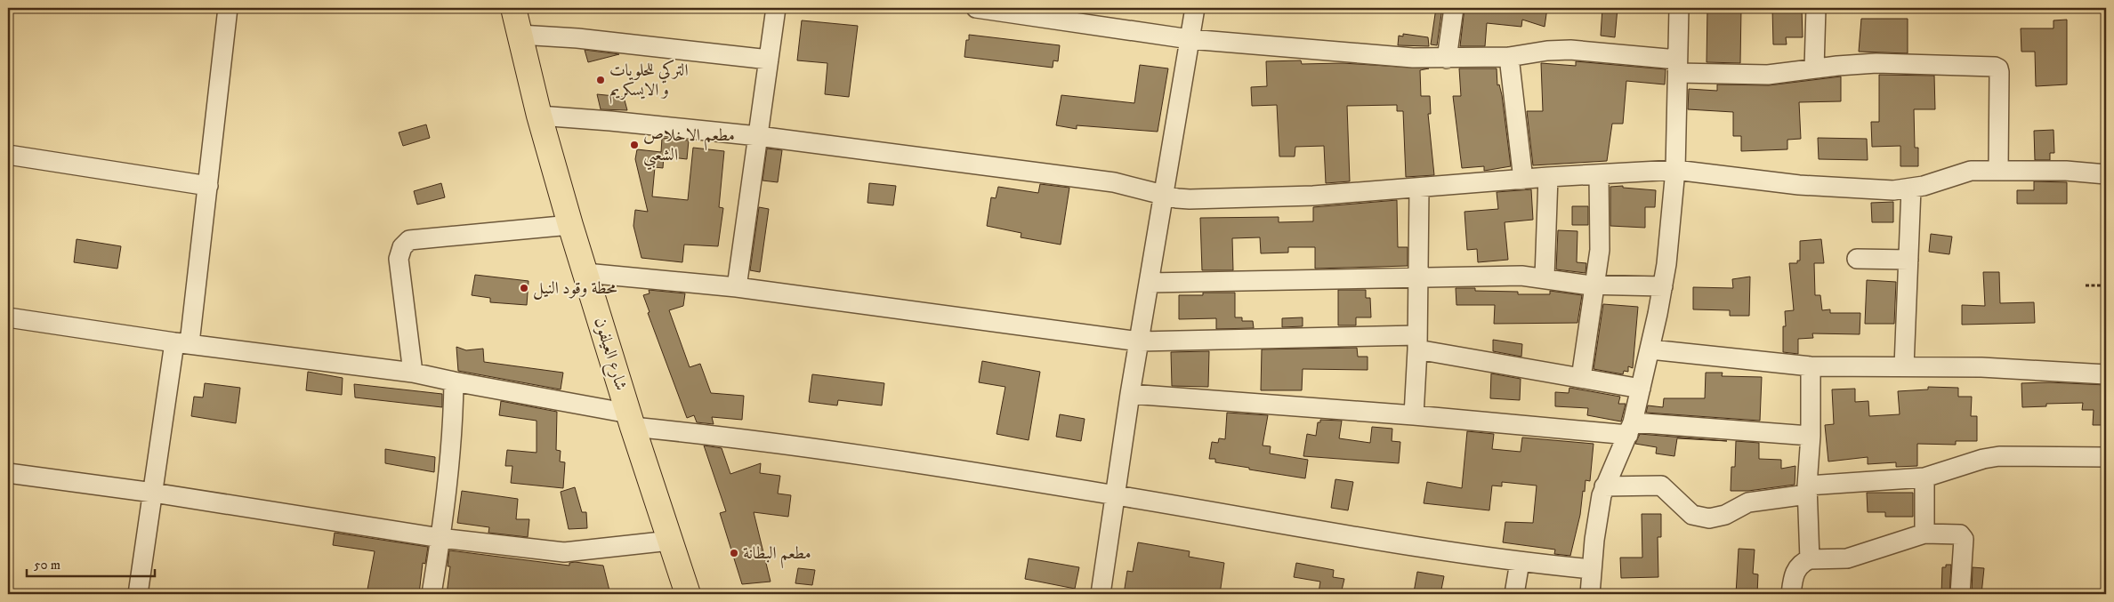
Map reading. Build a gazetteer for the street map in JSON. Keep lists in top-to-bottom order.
{
  "streets": {
    "highway": ["شارع العيلفون"]
  },
  "places": [
    "التركي للحلويات و الايسكريم",
    "مطعم الاخلاص الشعبي",
    "محطة وقود النيل",
    "مطعم البطانة"
  ],
  "scale_bar": "50 m"
}
